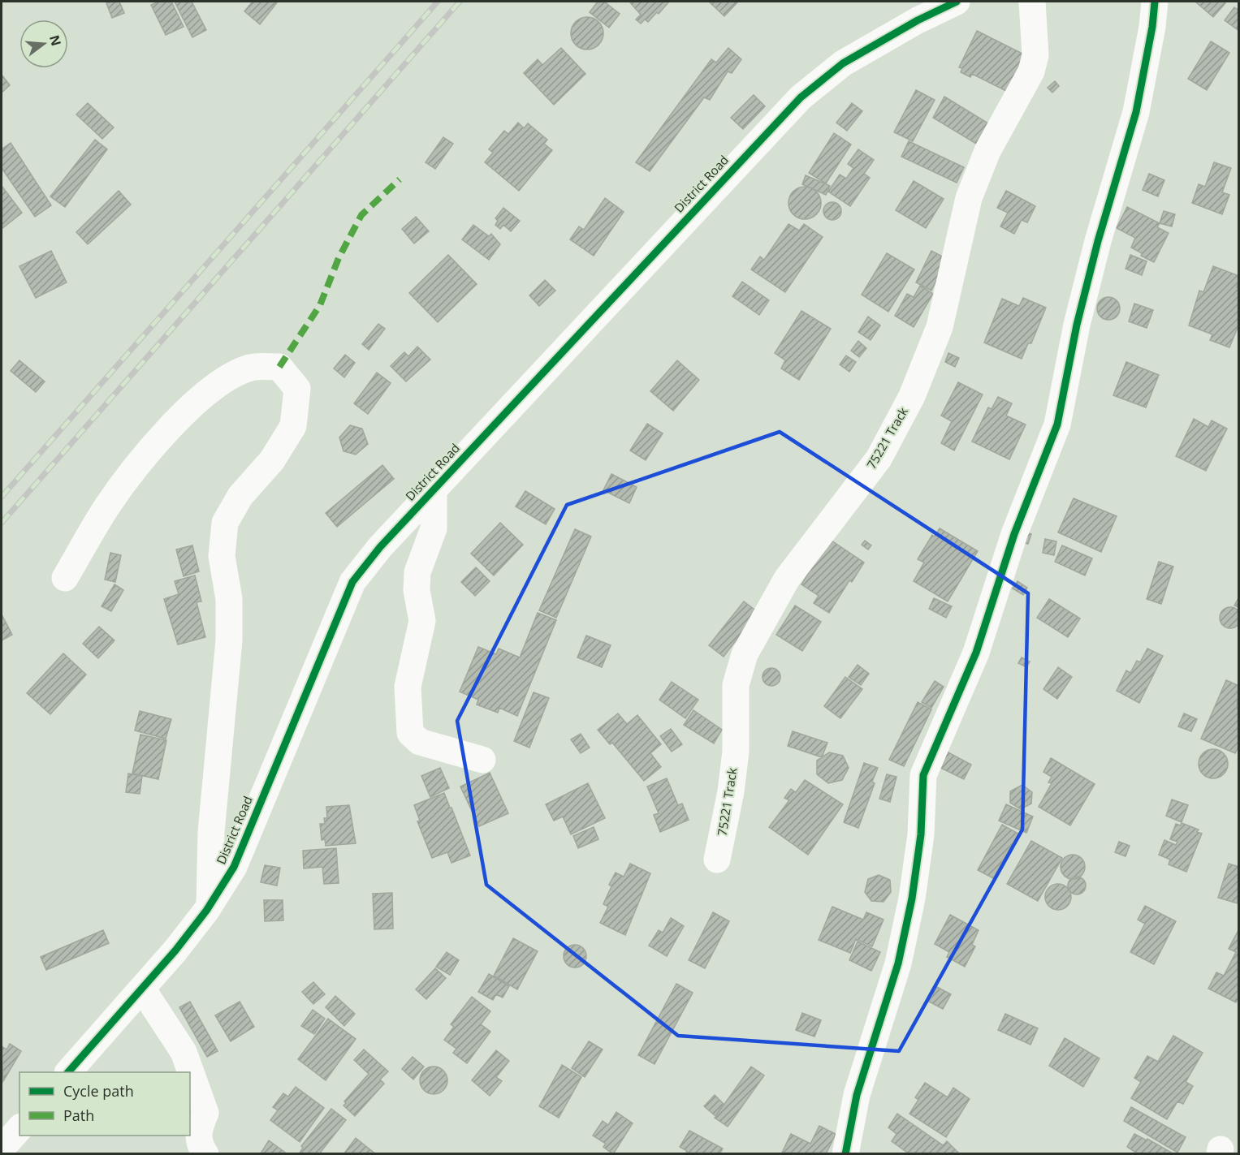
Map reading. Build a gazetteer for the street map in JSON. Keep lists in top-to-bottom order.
{
  "streets": {
    "street": ["District Road", "75221 Track"]
  },
  "legend": ["Cycle path", "Path"],
  "north": "right"
}
